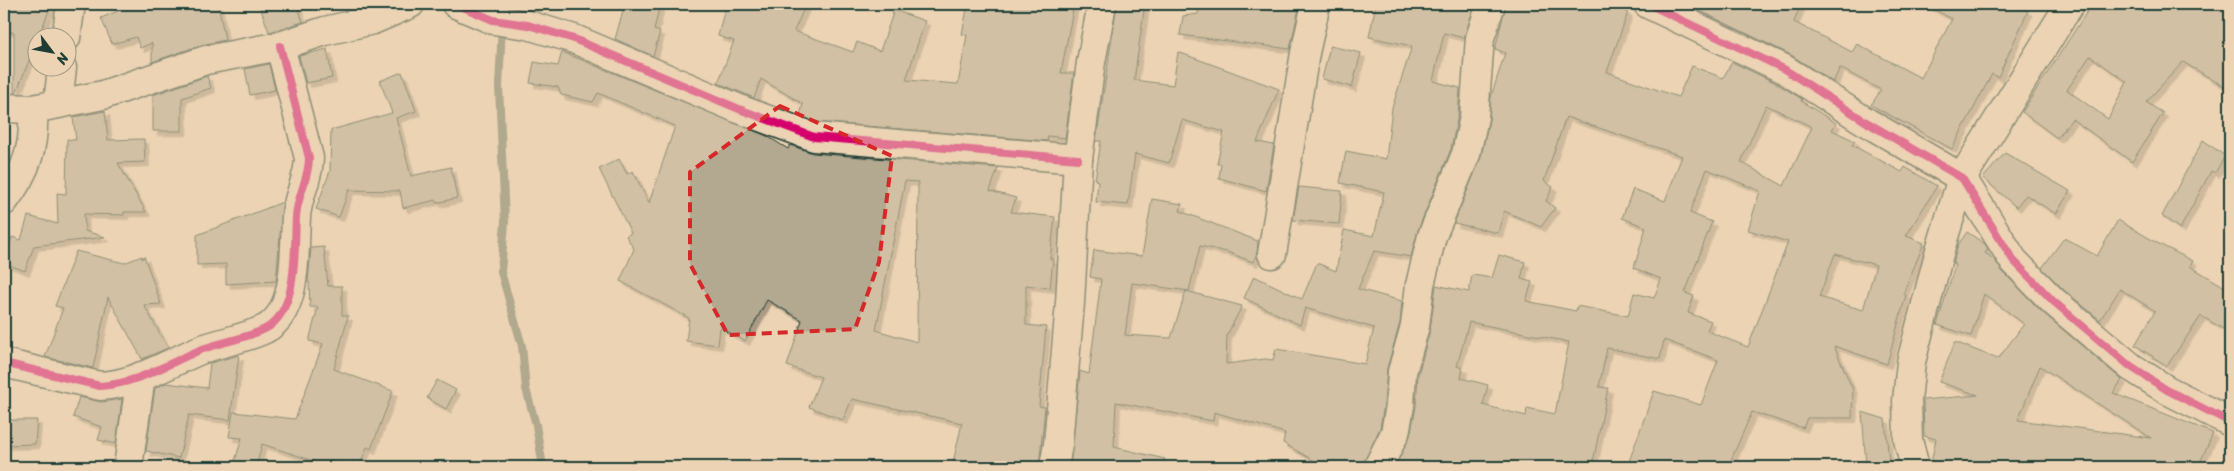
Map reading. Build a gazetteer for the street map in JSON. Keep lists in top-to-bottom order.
{
  "north": "bottom right"
}
